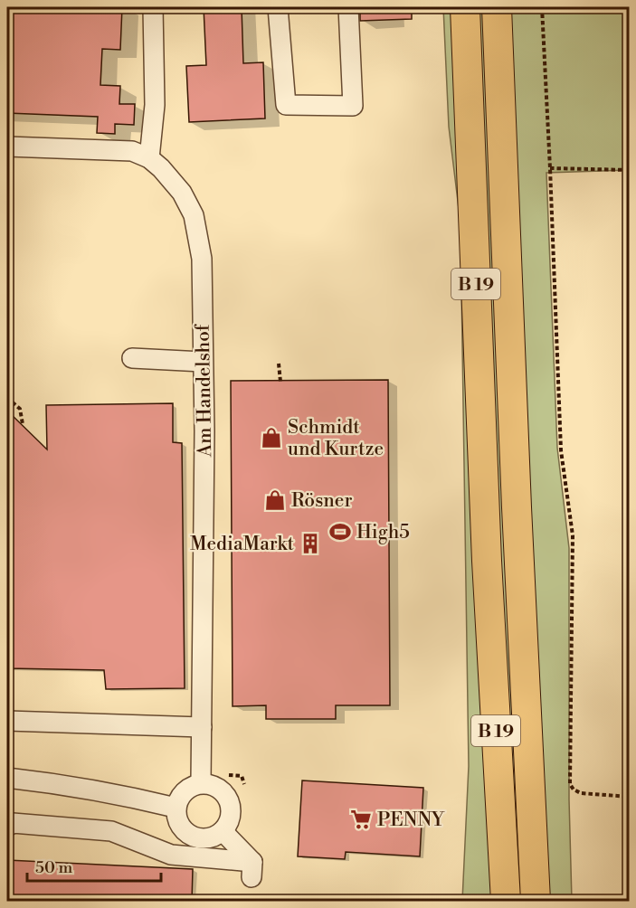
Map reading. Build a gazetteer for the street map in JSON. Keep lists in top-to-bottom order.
{
  "streets": {
    "highway": ["B 19"],
    "street": ["Am Handelshof"]
  },
  "places": {
    "shop": ["Schmidt und Kurtze", "Rösner"],
    "sports": ["High5"],
    "building": ["MediaMarkt"],
    "supermarket": ["PENNY"]
  },
  "scale_bar": "50 m"
}
